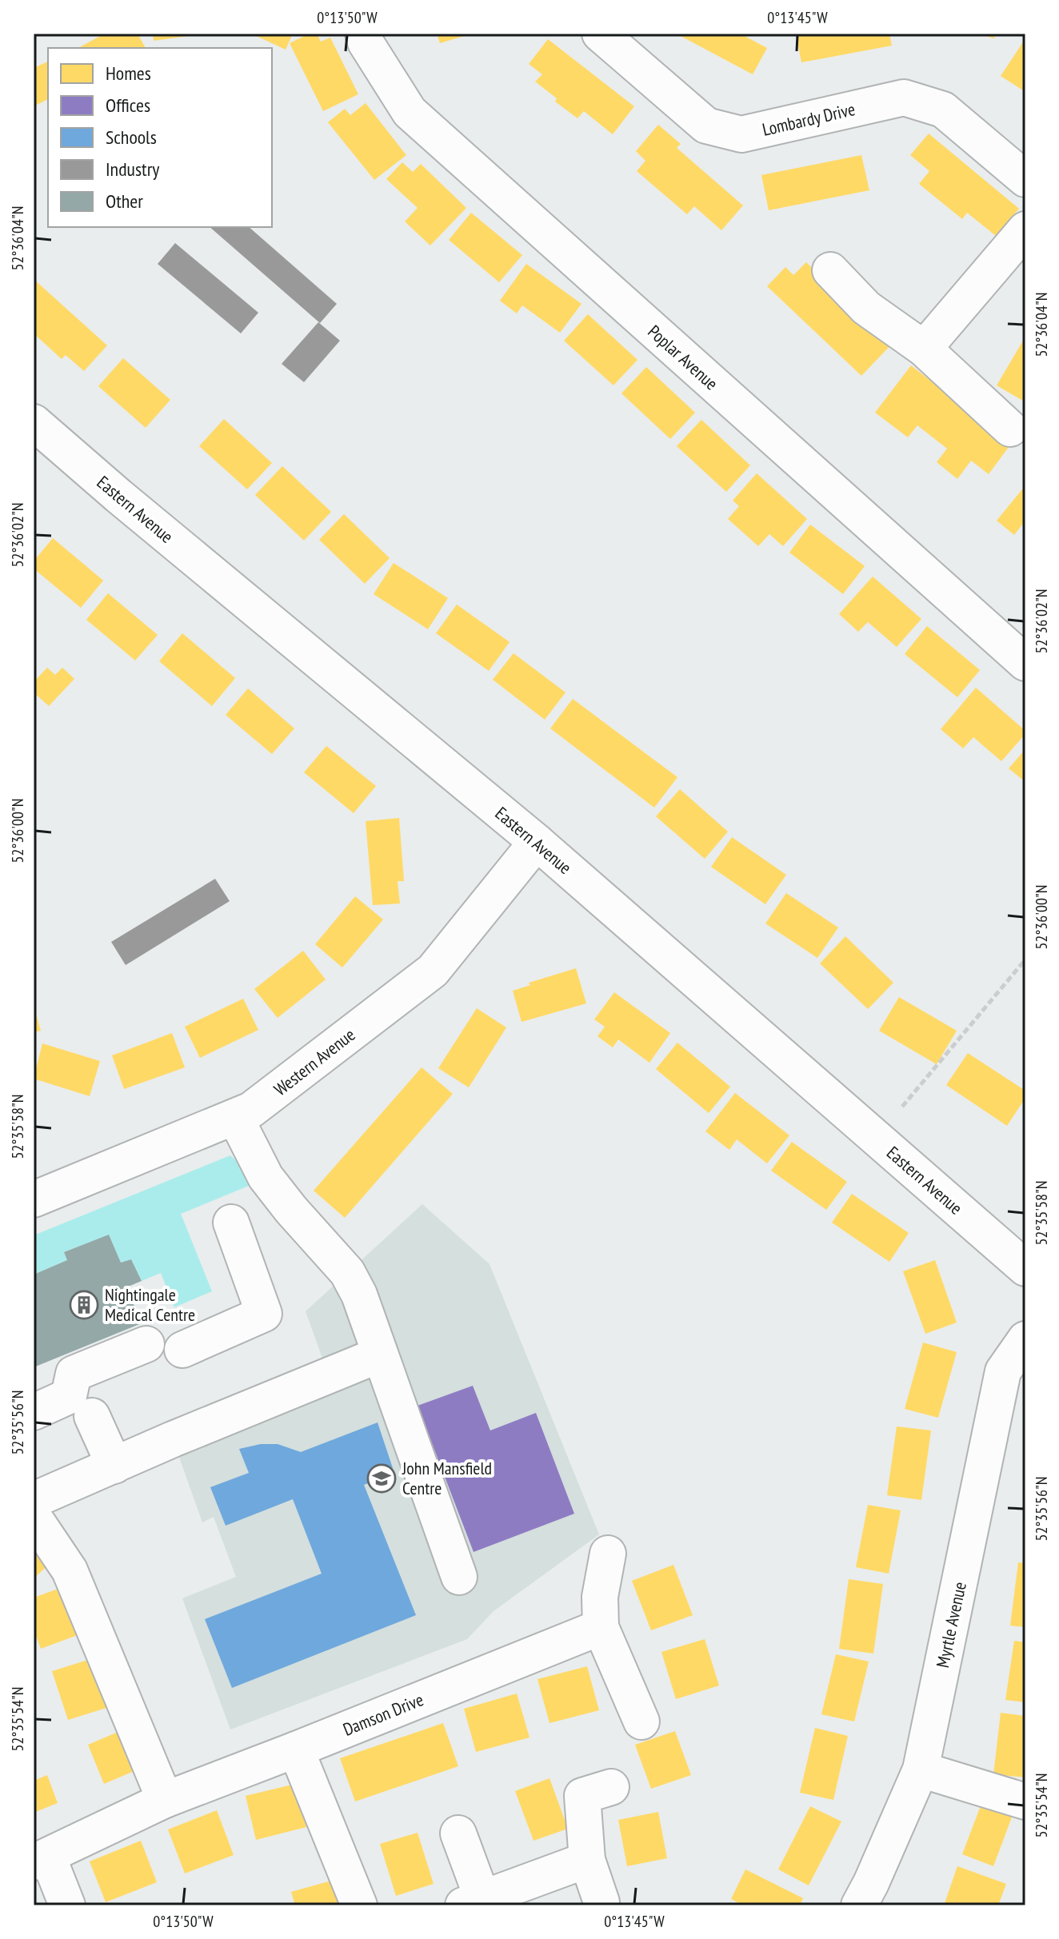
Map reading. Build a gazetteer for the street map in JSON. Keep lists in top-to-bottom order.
{
  "streets": {
    "street": [
      "Lombardy Drive",
      "Poplar Avenue",
      "Eastern Avenue",
      "Western Avenue",
      "Myrtle Avenue",
      "Damson Drive"
    ]
  },
  "crossings": [
    ["Eastern Avenue", "Western Avenue"]
  ],
  "places": {
    "building": ["Nightingale Medical Centre"],
    "school or university": ["John Mansfield Centre"]
  },
  "legend": [
    "Homes",
    "Offices",
    "Schools",
    "Industry",
    "Other"
  ],
  "coordinates": [
    "0°13'50\"W",
    "0°13'45\"W",
    "52°36'04\"N",
    "52°36'02\"N",
    "52°36'00\"N",
    "52°35'58\"N",
    "52°35'56\"N",
    "52°35'54\"N"
  ]
}
